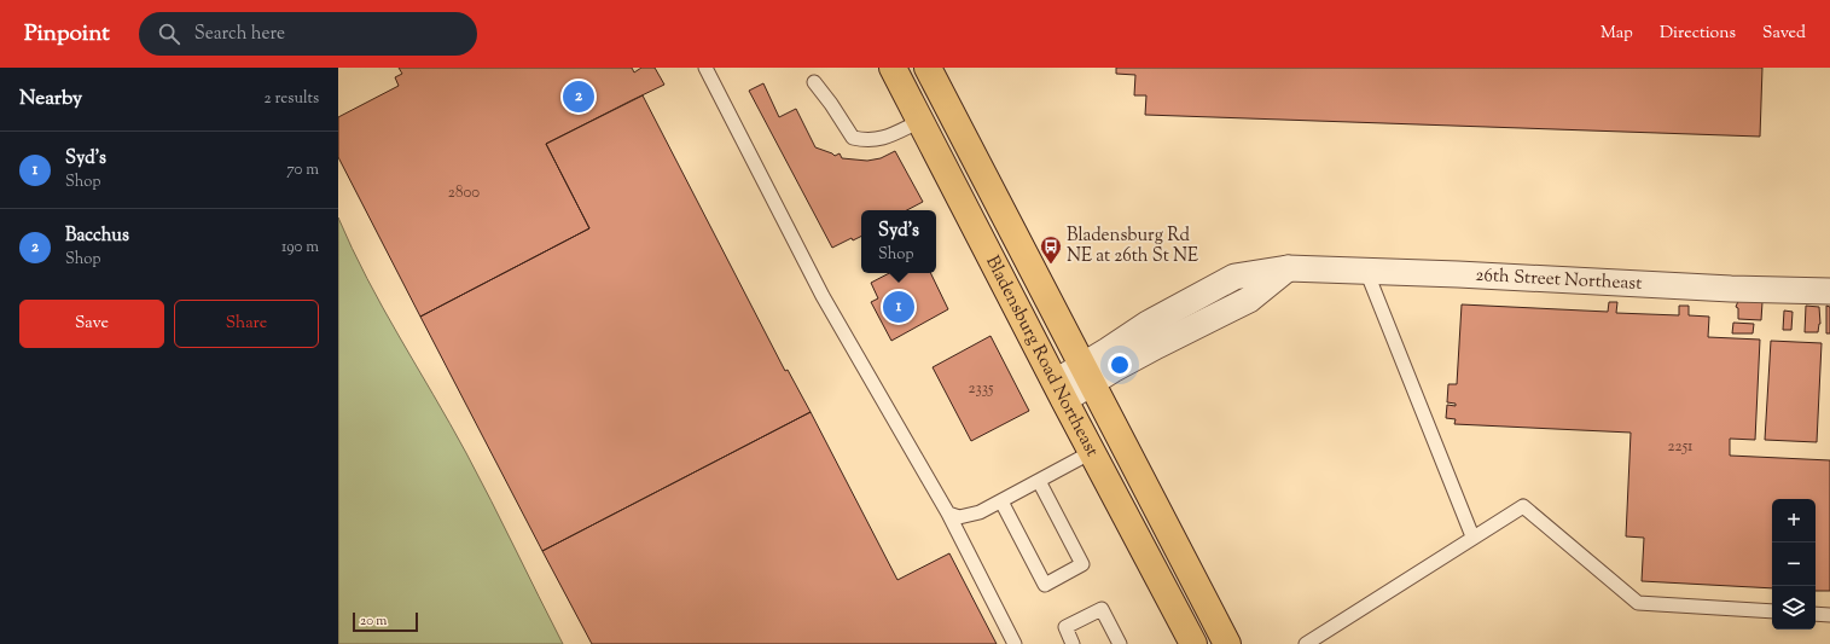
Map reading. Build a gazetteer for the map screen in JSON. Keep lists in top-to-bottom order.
{
  "streets": {
    "main road": ["Bladensburg Road Northeast"],
    "street": ["26th Street Northeast"]
  },
  "crossings": [
    ["26th Street Northeast", "Bladensburg Road Northeast"]
  ],
  "places": {
    "bus stop": ["Bladensburg Rd NE at 26th St NE"]
  },
  "house_numbers": ["2800", "2335", "2251"],
  "scale_bar": "20 m",
  "page": {
    "header": "Pinpoint",
    "search": "Search here",
    "nav": ["Map", "Directions", "Saved"],
    "heading": ["Nearby", "2 results"],
    "pins": ["2", "1"],
    "list": [
      {
        "mark": "1",
        "name": "Syd's",
        "note": "Shop",
        "value": "70 m"
      },
      {
        "mark": "2",
        "name": "Bacchus",
        "note": "Shop",
        "value": "190 m"
      }
    ],
    "popup": ["Syd's", "Shop"],
    "buttons": ["Save", "Share"],
    "map_buttons": ["+", "−"],
    "scale": "20 m"
  }
}
